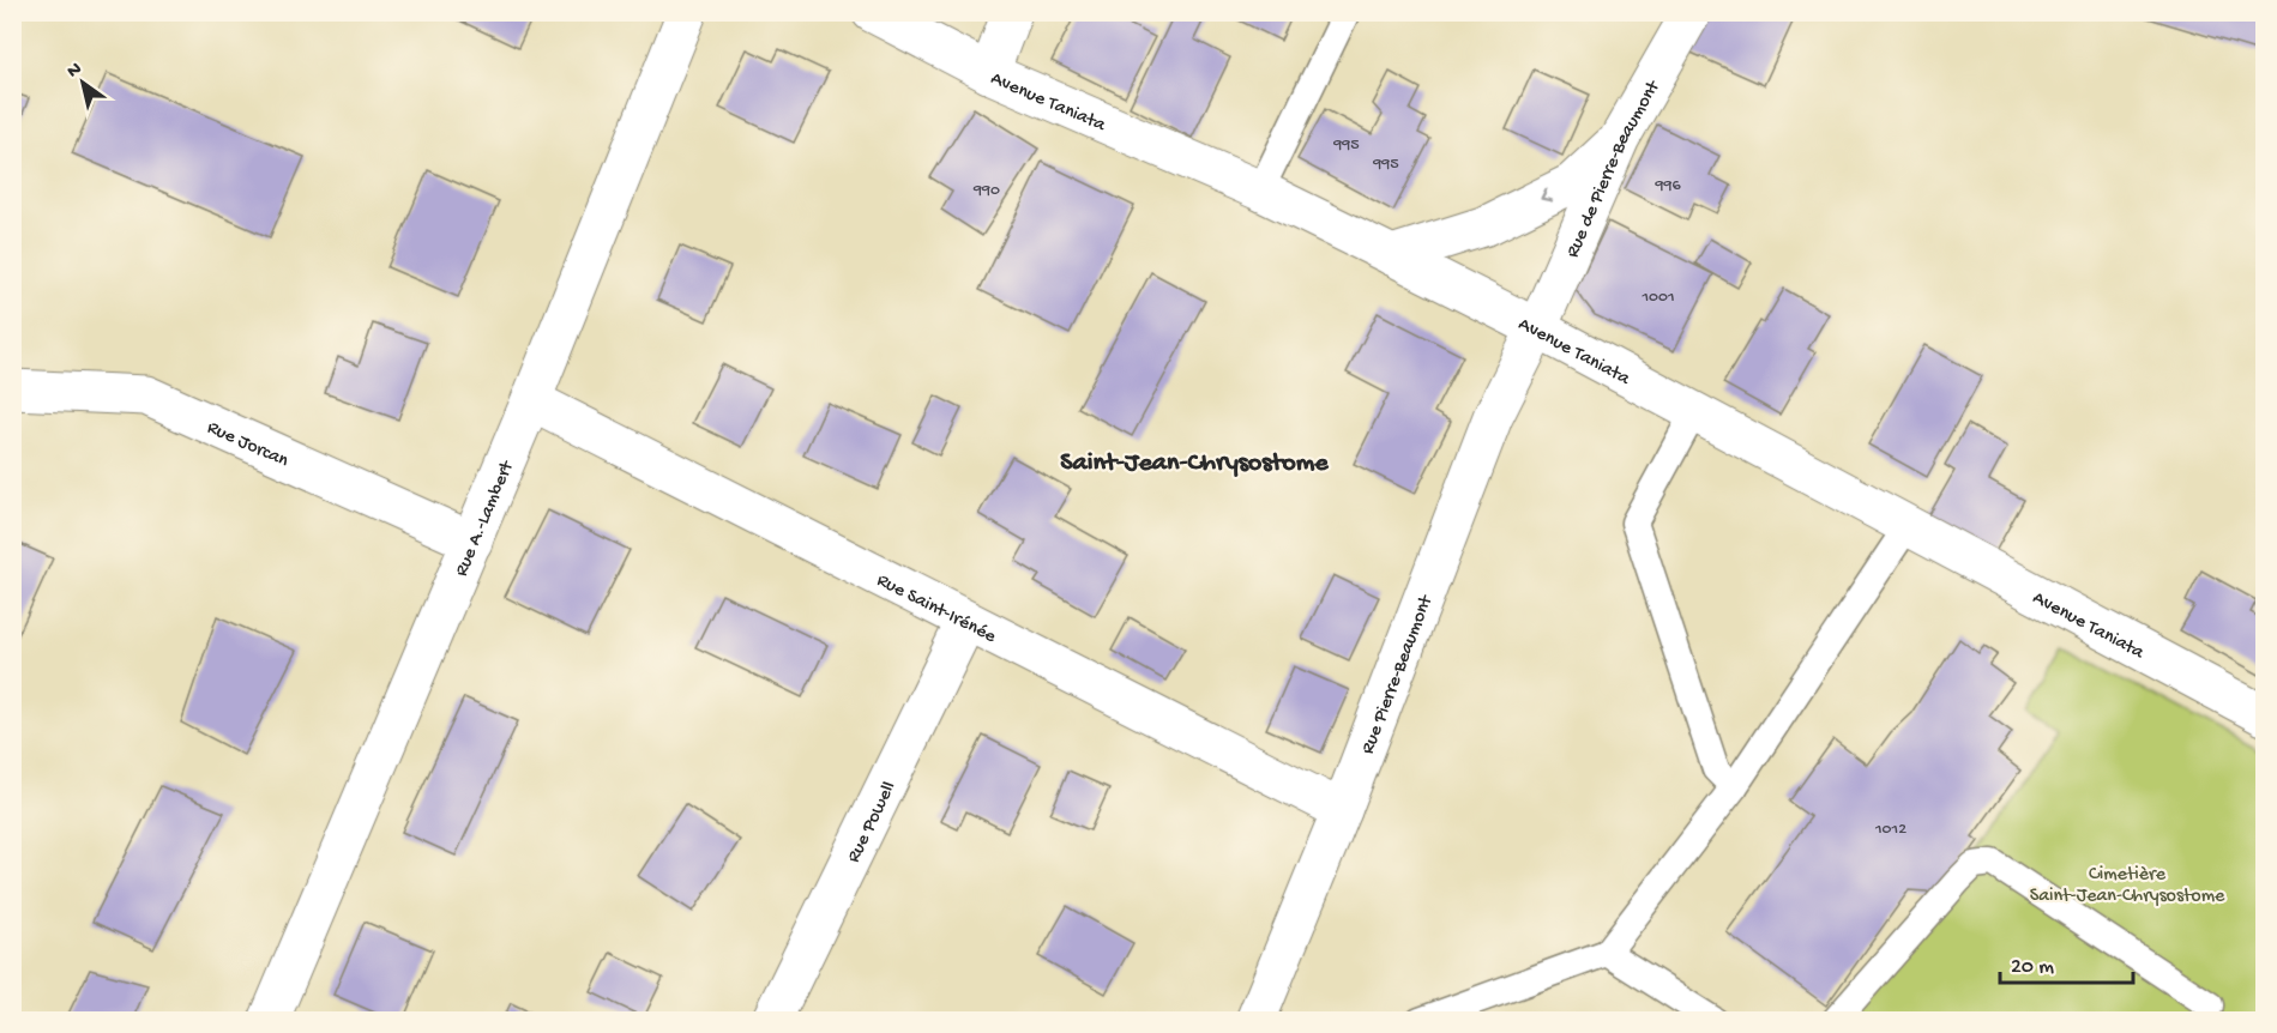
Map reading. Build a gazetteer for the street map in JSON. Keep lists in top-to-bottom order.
{
  "streets": {
    "street": [
      "Avenue Taniata",
      "Rue de Pierre-Beaumont",
      "Rue Jorcan",
      "Rue A.-Lambert",
      "Rue Saint-Irénée",
      "Rue Pierre-Beaumont",
      "Rue Powell"
    ]
  },
  "crossings": [
    ["Avenue Taniata", "Rue de Pierre-Beaumont"],
    ["Avenue Taniata", "Rue Pierre-Beaumont"],
    ["Rue de Pierre-Beaumont", "Rue Pierre-Beaumont"],
    ["Rue Jorcan", "Rue A.-Lambert"],
    ["Rue A.-Lambert", "Rue Saint-Irénée"],
    ["Rue Saint-Irénée", "Rue Pierre-Beaumont"],
    ["Rue Saint-Irénée", "Rue Powell"]
  ],
  "districts": ["Saint-Jean-Chrysostome"],
  "parks": ["Cimetière Saint-Jean-Chrysostome"],
  "house_numbers": [
    "995",
    "995",
    "996",
    "990",
    "1001",
    "1012"
  ],
  "scale_bar": "20 m",
  "north": "top left"
}
